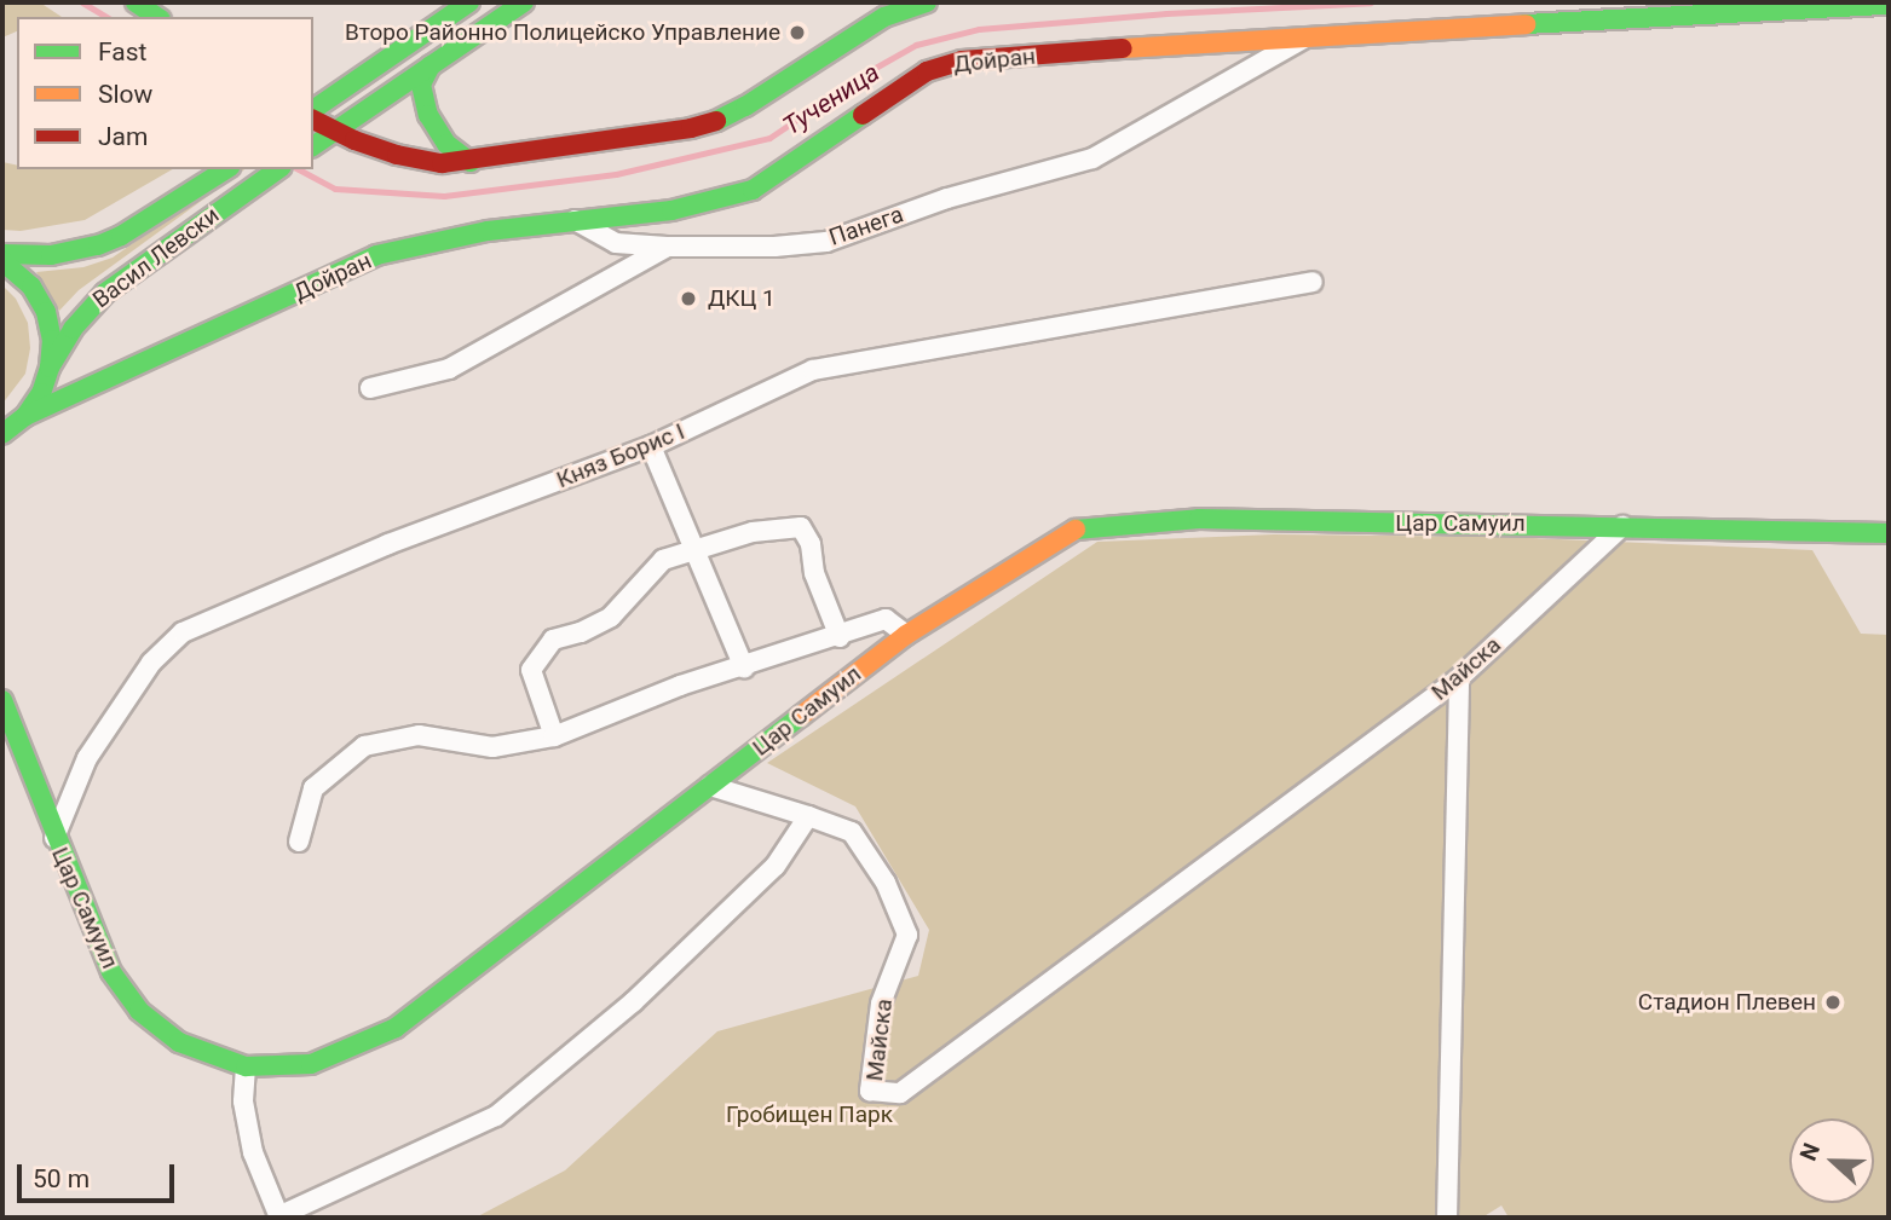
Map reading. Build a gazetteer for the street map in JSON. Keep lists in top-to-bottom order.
{
  "streets": {
    "street": [
      "Дойран",
      "Панега",
      "Васил Левски",
      "Княз Борис I",
      "Цар Самуил",
      "Майска"
    ]
  },
  "crossings": [
    ["Дойран", "Панега"],
    ["Дойран", "Васил Левски"],
    ["Княз Борис I", "Цар Самуил"],
    ["Цар Самуил", "Майска"]
  ],
  "water": ["Тученица"],
  "parks": ["Гробищен Парк"],
  "places": ["Второ Районно Полицейско Управление", "ДКЦ 1", "Стадион Плевен"],
  "legend": ["Fast", "Slow", "Jam"],
  "scale_bar": "50 m",
  "north": "left"
}
